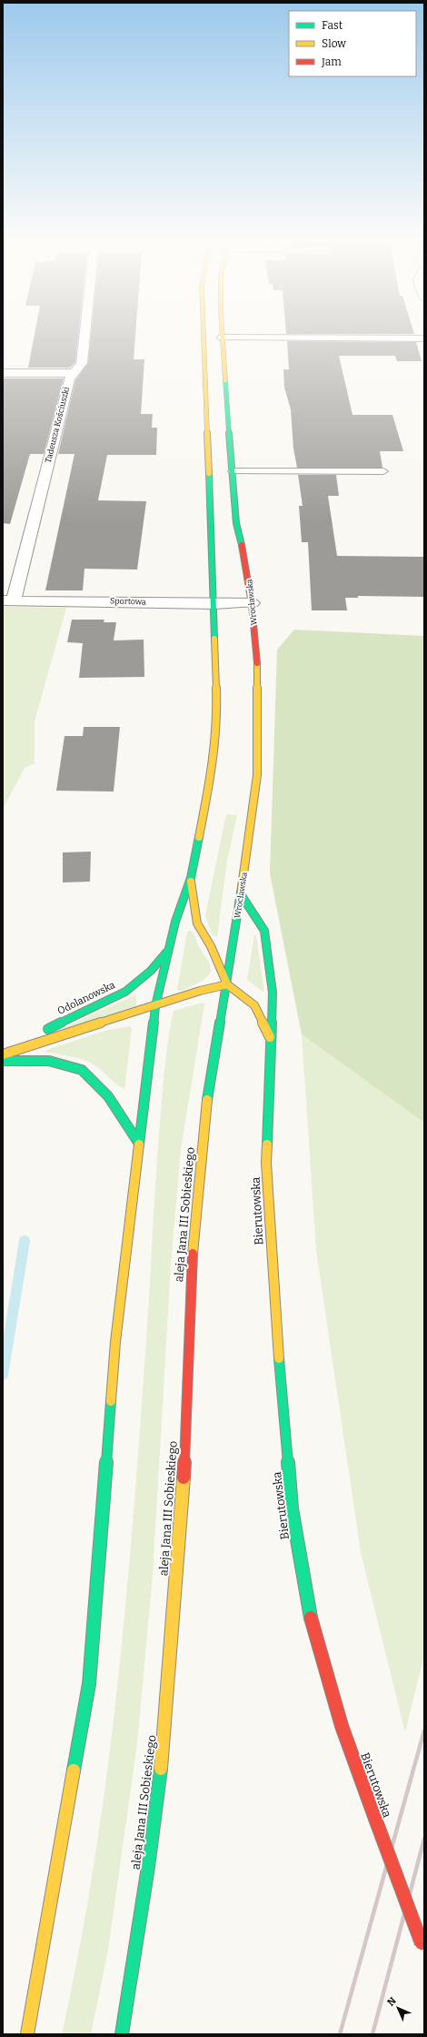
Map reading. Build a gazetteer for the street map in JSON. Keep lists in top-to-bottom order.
{
  "streets": {
    "main road": [
      "Wrocławska",
      "Odolanowska",
      "Bierutowska",
      "aleja Jana III Sobieskiego"
    ],
    "street": ["Tadeusza Kościuszki", "Sportowa"]
  },
  "crossings": [
    ["Tadeusza Kościuszki", "Sportowa"],
    ["Sportowa", "Wrocławska"],
    ["Wrocławska", "Bierutowska"],
    ["Wrocławska", "aleja Jana III Sobieskiego"],
    ["Bierutowska", "aleja Jana III Sobieskiego"]
  ],
  "legend": ["Fast", "Slow", "Jam"],
  "north": "top left"
}
